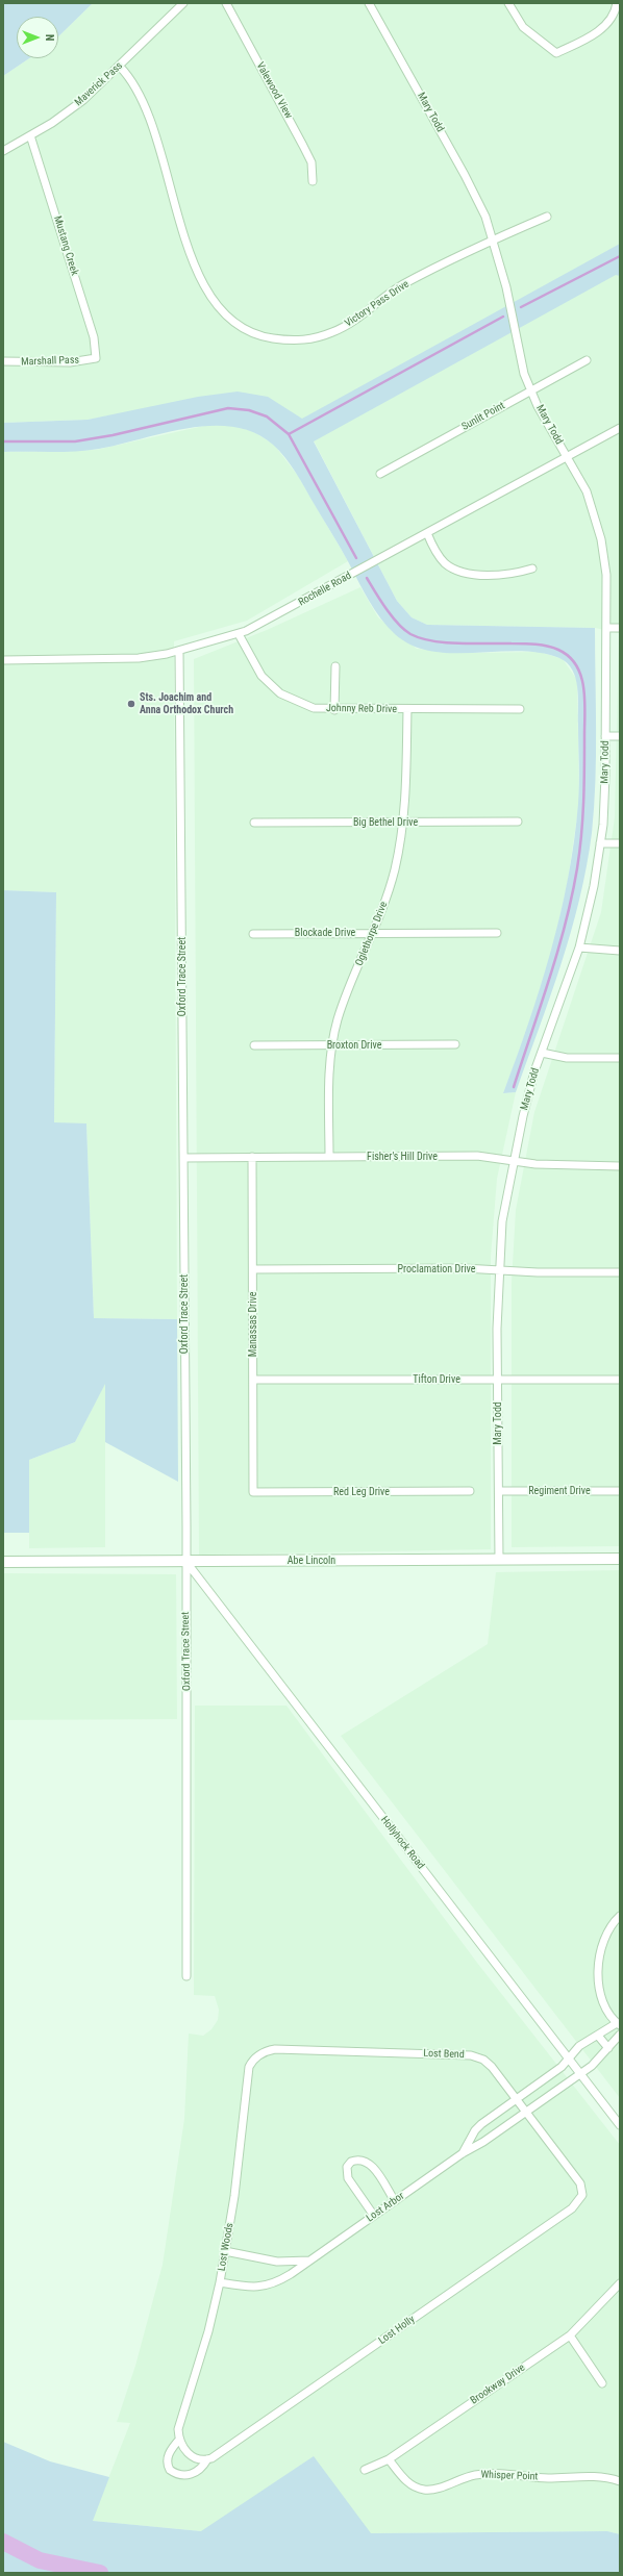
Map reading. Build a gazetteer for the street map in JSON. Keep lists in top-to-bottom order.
{
  "streets": {
    "street": [
      "Maverick Pass",
      "Valewood View",
      "Mary Todd",
      "Mustang Creek",
      "Victory Pass Drive",
      "Marshall Pass",
      "Sunlit Point",
      "Rochelle Road",
      "Johnny Reb Drive",
      "Big Bethel Drive",
      "Blockade Drive",
      "Oglethorpe Drive",
      "Oxford Trace Street",
      "Broxton Drive",
      "Fisher's Hill Drive",
      "Proclamation Drive",
      "Manassas Drive",
      "Tifton Drive",
      "Regiment Drive",
      "Red Leg Drive",
      "Abe Lincoln",
      "Hollyhock Road",
      "Lost Bend",
      "Lost Arbor",
      "Lost Woods",
      "Lost Holly",
      "Brookway Drive",
      "Whisper Point"
    ]
  },
  "crossings": [
    ["Maverick Pass", "Mustang Creek"],
    ["Maverick Pass", "Victory Pass Drive"],
    ["Mary Todd", "Victory Pass Drive"],
    ["Mary Todd", "Sunlit Point"],
    ["Mary Todd", "Rochelle Road"],
    ["Mary Todd", "Fisher's Hill Drive"],
    ["Mary Todd", "Proclamation Drive"],
    ["Mary Todd", "Tifton Drive"],
    ["Mary Todd", "Regiment Drive"],
    ["Mary Todd", "Abe Lincoln"],
    ["Mustang Creek", "Marshall Pass"],
    ["Rochelle Road", "Johnny Reb Drive"],
    ["Rochelle Road", "Oxford Trace Street"],
    ["Johnny Reb Drive", "Oglethorpe Drive"],
    ["Big Bethel Drive", "Oglethorpe Drive"],
    ["Blockade Drive", "Oglethorpe Drive"],
    ["Oglethorpe Drive", "Broxton Drive"],
    ["Oglethorpe Drive", "Fisher's Hill Drive"],
    ["Oxford Trace Street", "Fisher's Hill Drive"],
    ["Oxford Trace Street", "Abe Lincoln"],
    ["Oxford Trace Street", "Hollyhock Road"],
    ["Fisher's Hill Drive", "Manassas Drive"],
    ["Proclamation Drive", "Manassas Drive"],
    ["Manassas Drive", "Tifton Drive"],
    ["Manassas Drive", "Red Leg Drive"],
    ["Abe Lincoln", "Hollyhock Road"],
    ["Hollyhock Road", "Lost Arbor"],
    ["Lost Bend", "Lost Arbor"],
    ["Lost Bend", "Lost Woods"],
    ["Lost Bend", "Lost Holly"],
    ["Lost Arbor", "Lost Woods"],
    ["Lost Woods", "Lost Holly"],
    ["Brookway Drive", "Whisper Point"]
  ],
  "places": ["Sts. Joachim and Anna Orthodox Church"],
  "north": "right"
}
